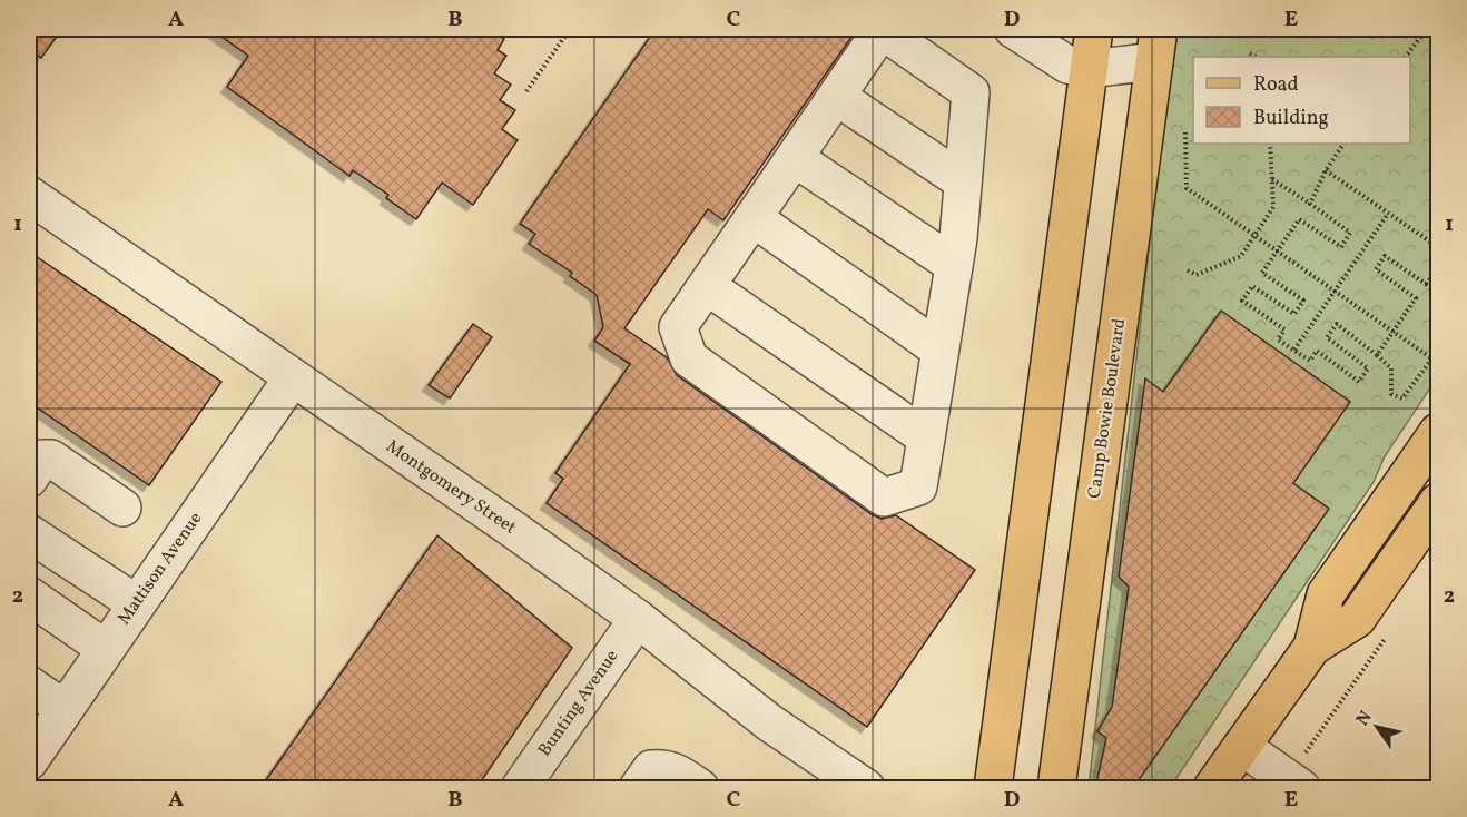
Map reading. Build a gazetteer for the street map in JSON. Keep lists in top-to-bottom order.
{
  "streets": {
    "main road": ["Camp Bowie Boulevard"],
    "street": ["Montgomery Street", "Mattison Avenue", "Bunting Avenue"]
  },
  "crossings": [
    ["Montgomery Street", "Mattison Avenue"],
    ["Montgomery Street", "Bunting Avenue"]
  ],
  "legend": ["Road", "Building"],
  "north": "top left",
  "grid": {
    "columns": [
      "A",
      "B",
      "C",
      "D",
      "E"
    ],
    "rows": ["1", "2"]
  }
}
